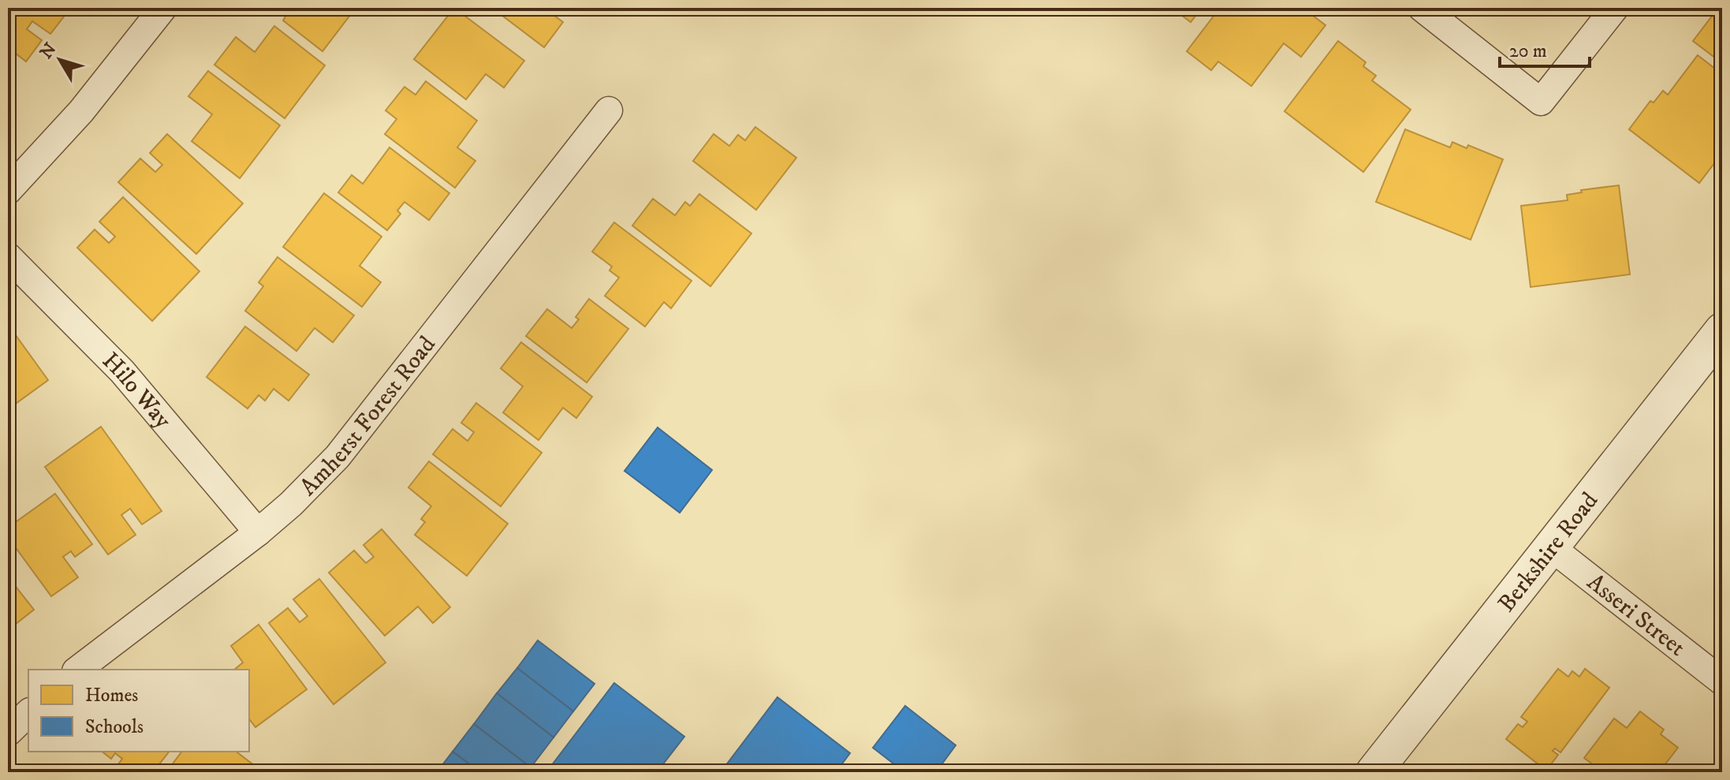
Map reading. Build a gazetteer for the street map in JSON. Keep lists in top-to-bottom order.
{
  "streets": {
    "street": [
      "Hilo Way",
      "Amherst Forest Road",
      "Berkshire Road",
      "Asseri Street"
    ]
  },
  "crossings": [
    ["Hilo Way", "Amherst Forest Road"],
    ["Berkshire Road", "Asseri Street"]
  ],
  "legend": ["Homes", "Schools"],
  "scale_bar": "20 m",
  "north": "top left"
}
